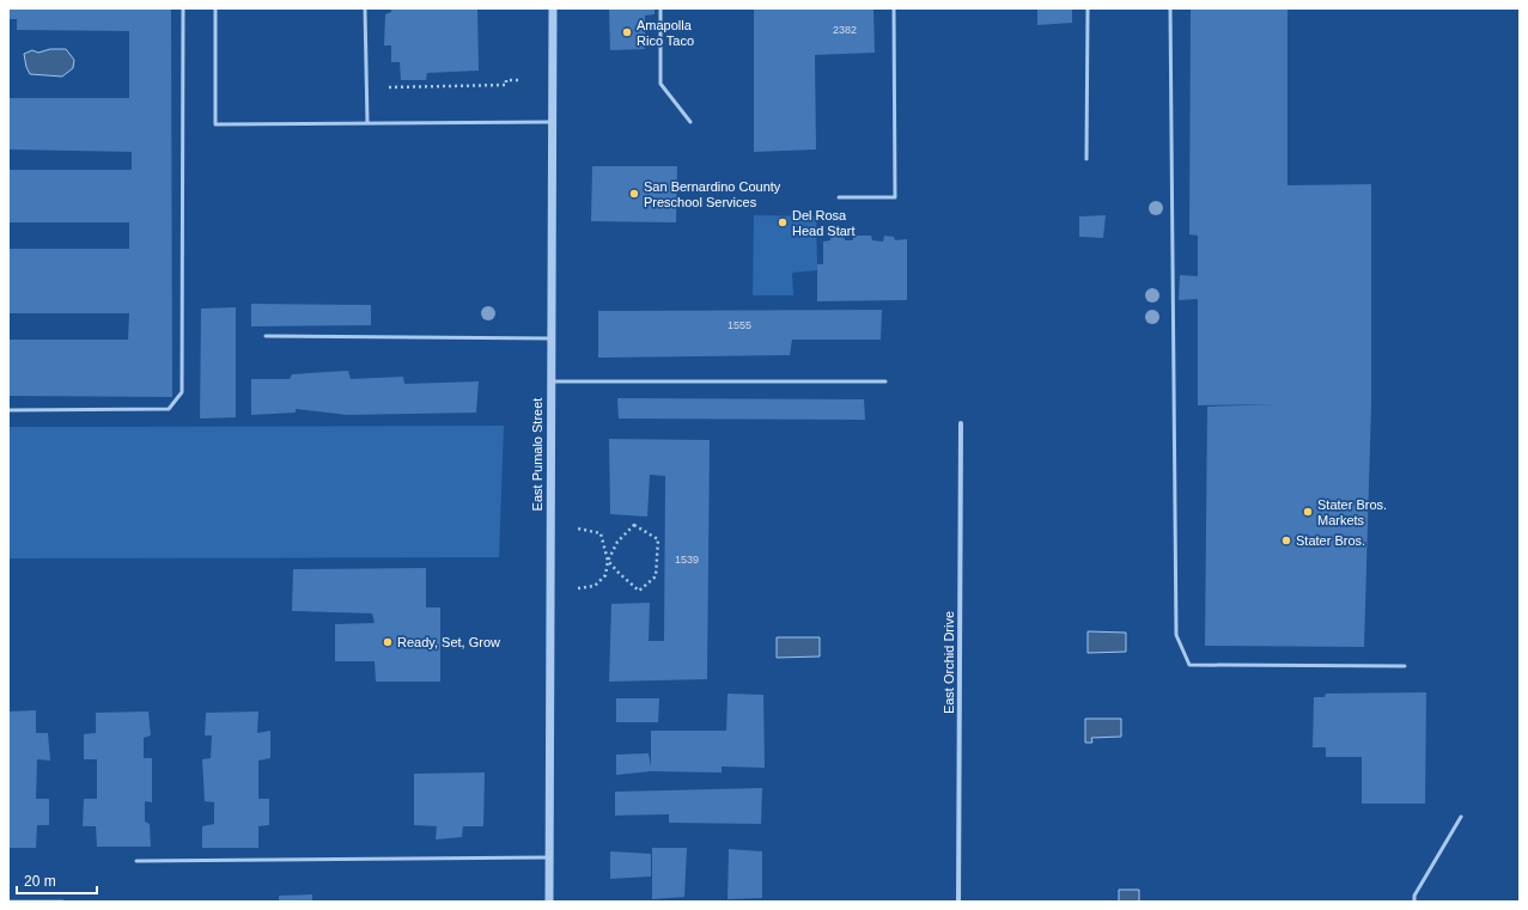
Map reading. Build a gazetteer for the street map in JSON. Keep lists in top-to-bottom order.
{
  "streets": {
    "street": ["East Pumalo Street", "East Orchid Drive"]
  },
  "places": [
    "Amapolla Rico Taco",
    "San Bernardino County Preschool Services",
    "Del Rosa Head Start",
    "Stater Bros. Markets",
    "Stater Bros.",
    "Ready, Set, Grow"
  ],
  "house_numbers": ["2382", "1555", "1539"],
  "scale_bar": "20 m"
}
